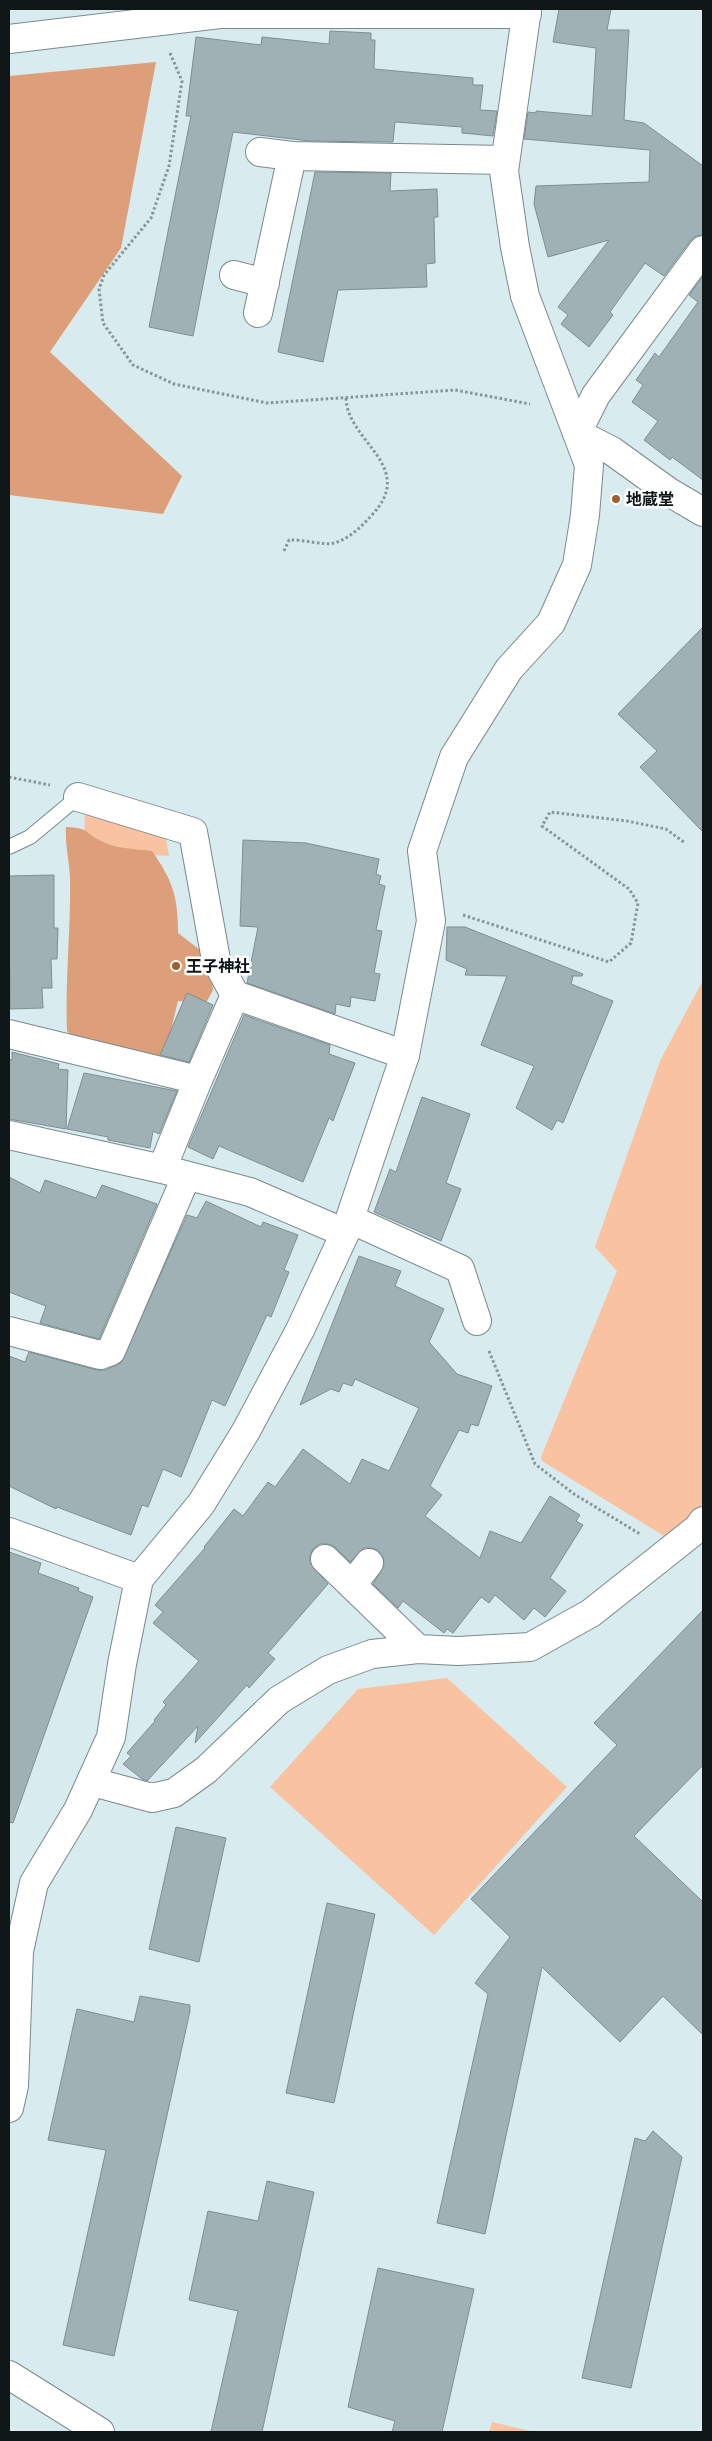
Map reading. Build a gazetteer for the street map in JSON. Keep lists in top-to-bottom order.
{
  "places": ["地蔵堂", "王子神社"]
}
